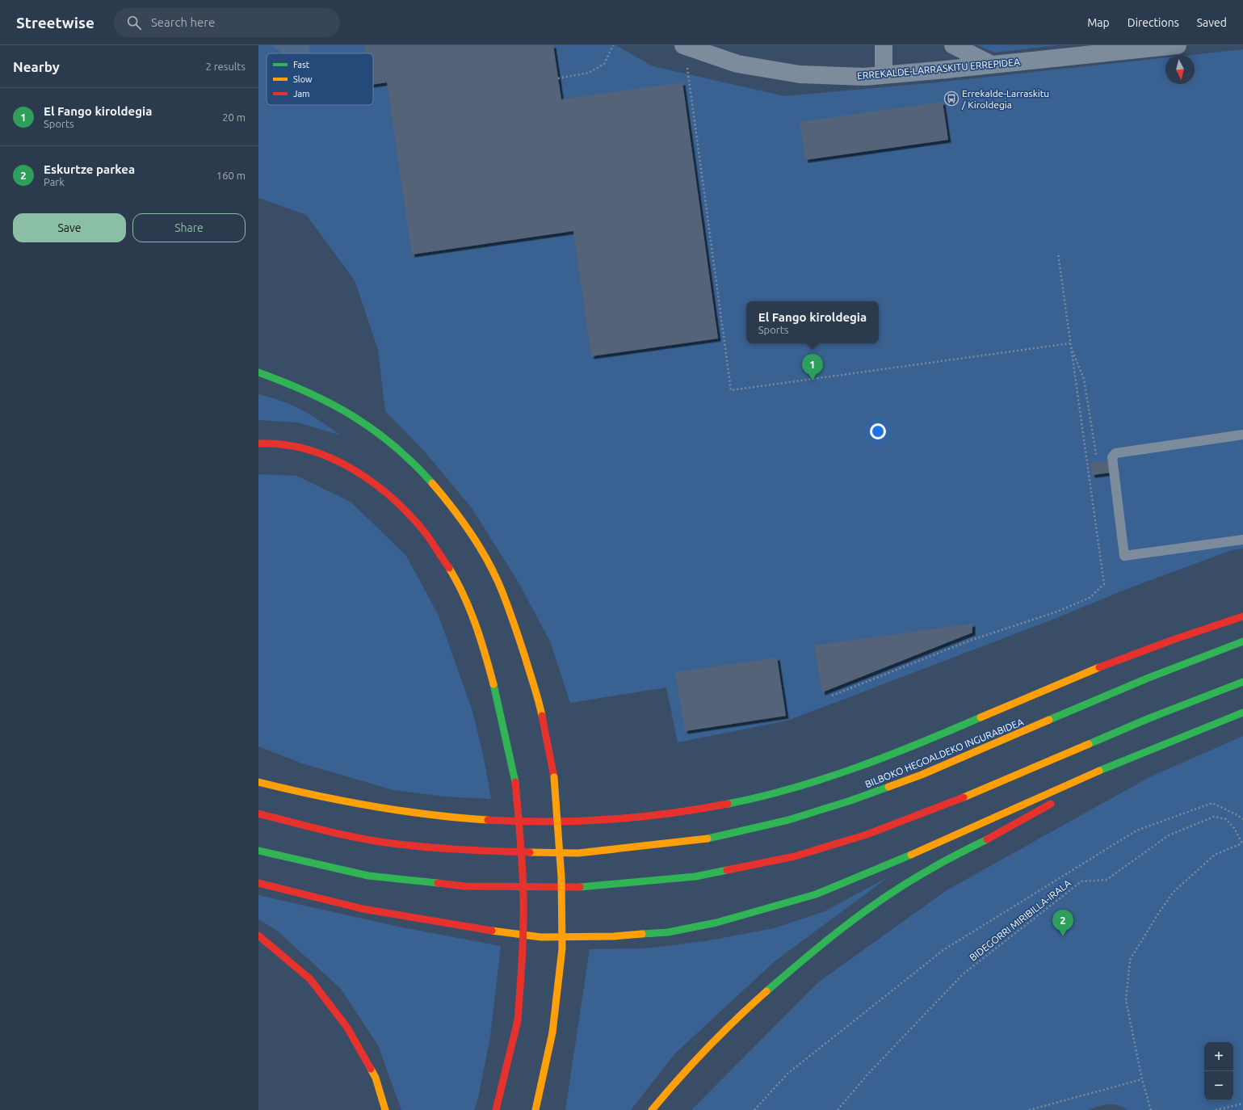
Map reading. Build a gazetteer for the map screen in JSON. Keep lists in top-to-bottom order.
{
  "streets": {
    "highway": ["BILBOKO HEGOALDEKO INGURABIDEA"],
    "street": ["ERREKALDE-LARRASKITU ERREPIDEA"],
    "path": ["BIDEGORRI MIRIBILLA-IRALA"]
  },
  "places": {
    "bus stop": ["Errekalde-Larraskitu / Kiroldegia"]
  },
  "legend": ["Fast", "Slow", "Jam"],
  "north": "bottom",
  "page": {
    "header": "Streetwise",
    "search": "Search here",
    "nav": ["Map", "Directions", "Saved"],
    "heading": ["Nearby", "2 results"],
    "list": [
      {
        "mark": "1",
        "name": "El Fango kiroldegia",
        "note": "Sports",
        "value": "20 m"
      },
      {
        "mark": "2",
        "name": "Eskurtze parkea",
        "note": "Park",
        "value": "160 m"
      }
    ],
    "buttons": ["Save", "Share"],
    "popup": ["El Fango kiroldegia", "Sports"],
    "pins": ["1", "2"],
    "map_buttons": ["+", "−"]
  }
}
